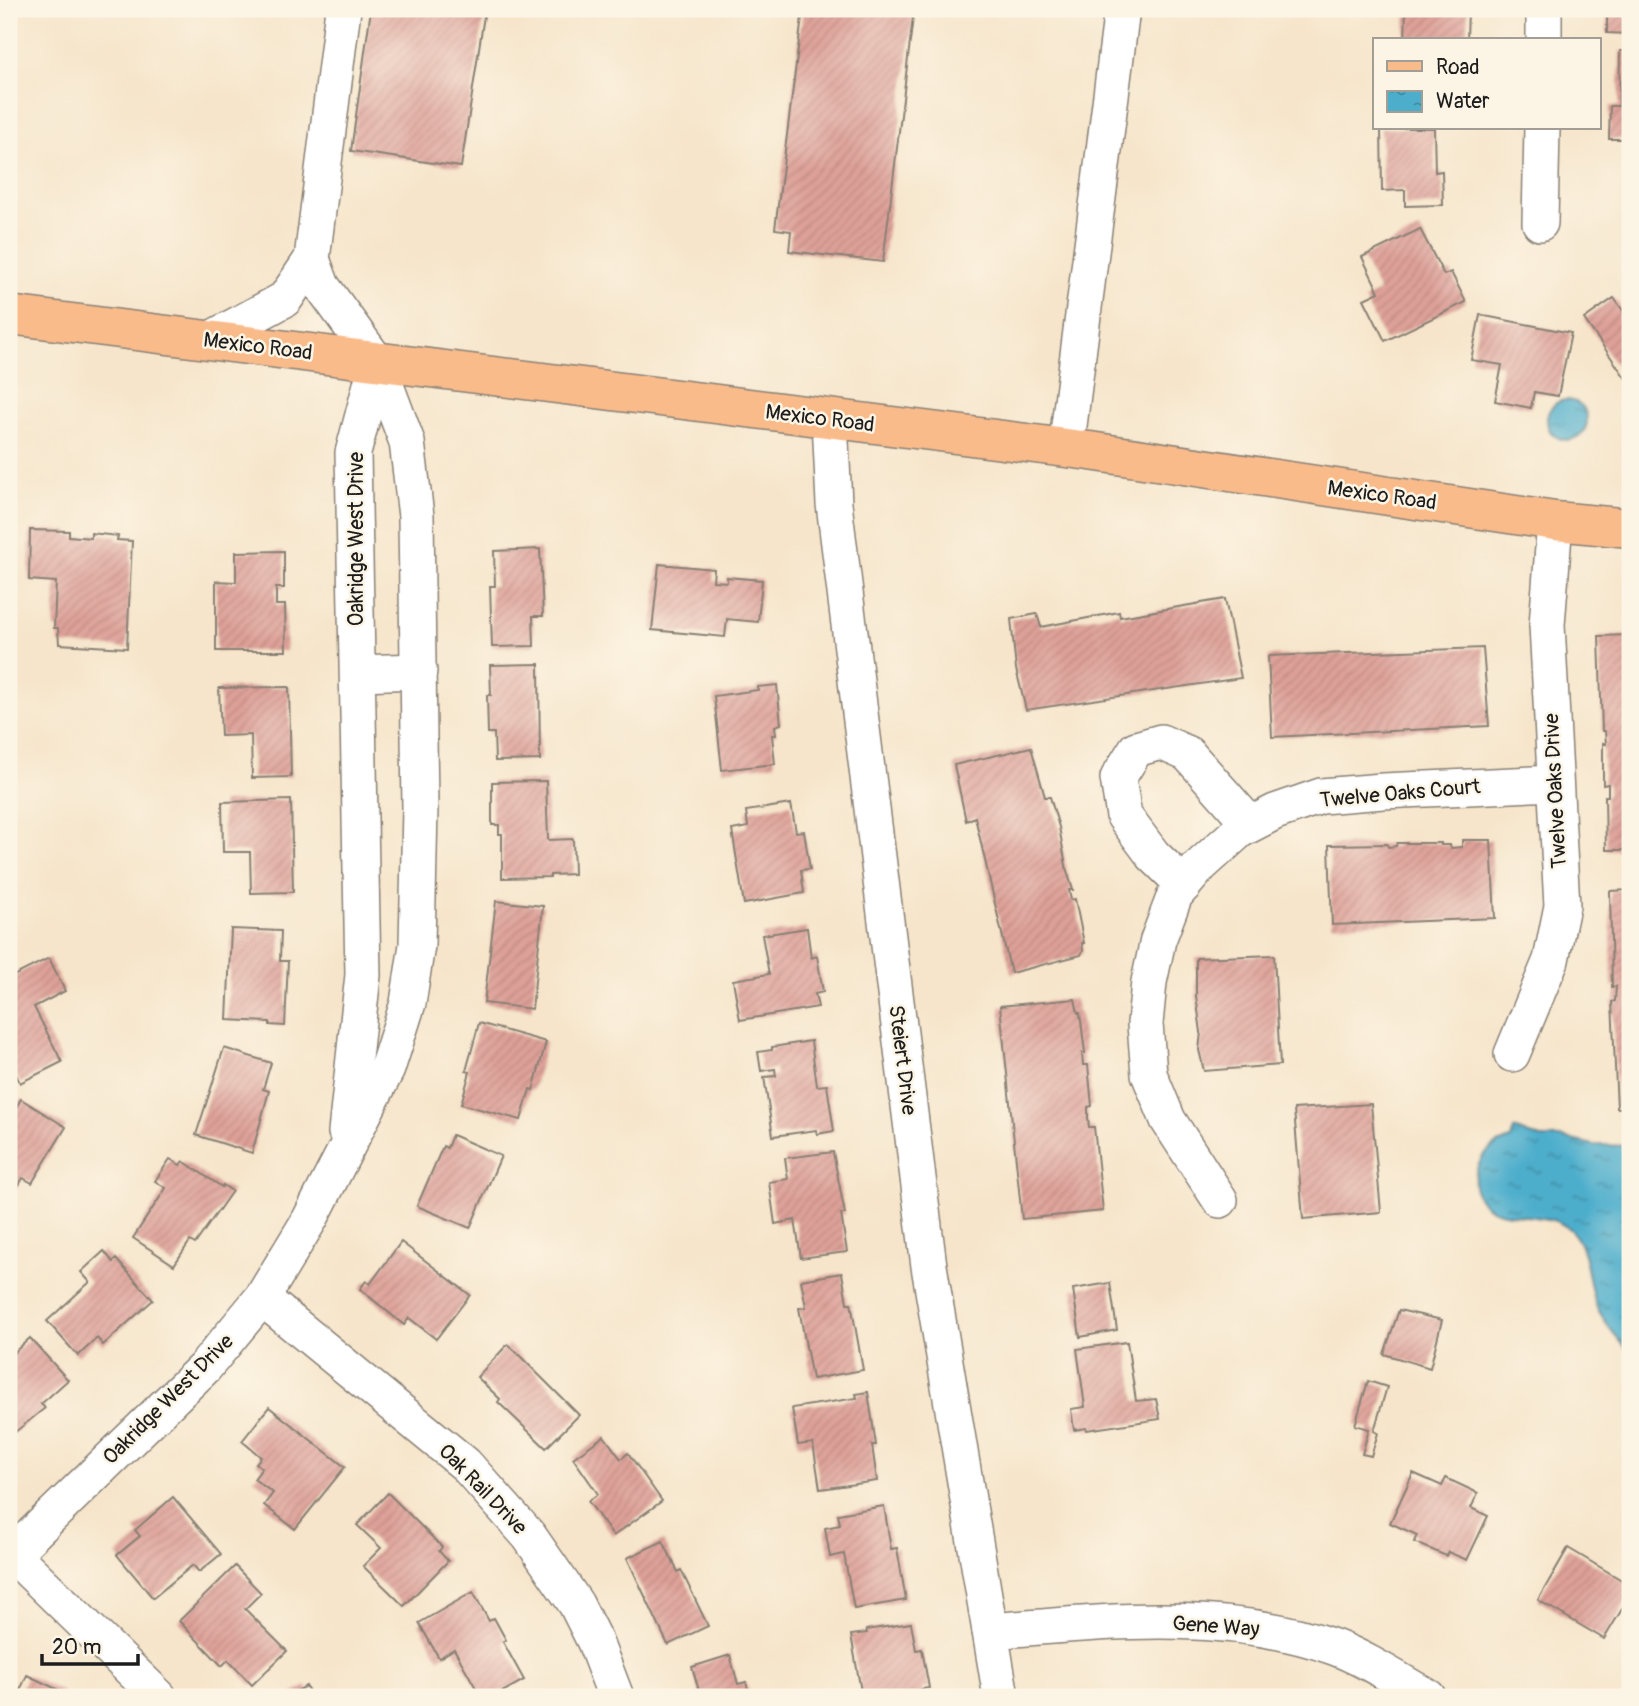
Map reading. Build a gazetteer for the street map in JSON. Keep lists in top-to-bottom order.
{
  "streets": {
    "main road": ["Mexico Road"],
    "street": [
      "Oakridge West Drive",
      "Twelve Oaks Drive",
      "Twelve Oaks Court",
      "Steiert Drive",
      "Oak Rail Drive",
      "Gene Way"
    ]
  },
  "crossings": [
    ["Mexico Road", "Oakridge West Drive"],
    ["Mexico Road", "Twelve Oaks Drive"],
    ["Mexico Road", "Steiert Drive"],
    ["Oakridge West Drive", "Oak Rail Drive"],
    ["Twelve Oaks Drive", "Twelve Oaks Court"],
    ["Steiert Drive", "Gene Way"]
  ],
  "legend": ["Road", "Water"],
  "scale_bar": "20 m"
}
